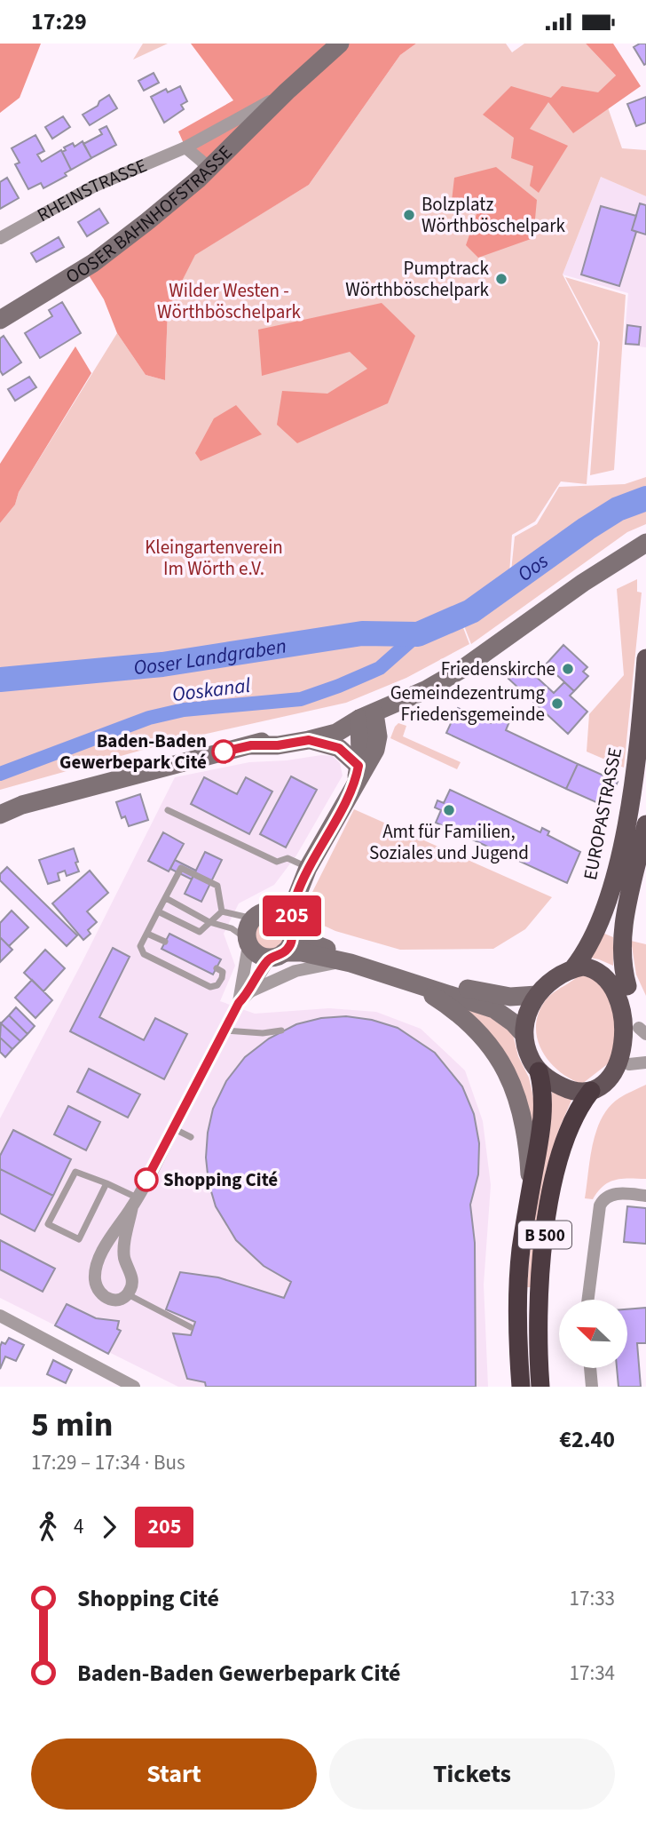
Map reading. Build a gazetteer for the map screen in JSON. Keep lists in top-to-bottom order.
{
  "streets": {
    "highway": ["B 500"],
    "main road": ["EUROPASTRASSE"],
    "street": ["RHEINSTRASSE", "OOSER BAHNHOFSTRASSE"]
  },
  "crossings": [
    ["RHEINSTRASSE", "OOSER BAHNHOFSTRASSE"],
    ["EUROPASTRASSE", "B 500"]
  ],
  "water": ["Oos", "Ooser Landgraben", "Ooskanal"],
  "parks": ["Wilder Westen - Wörthböschelpark", "Kleingartenverein Im Wörth e.V."],
  "places": [
    "Bolzplatz Wörthböschelpark",
    "Pumptrack Wörthböschelpark",
    "Friedenskirche",
    "Gemeindezentrumg Friedensgemeinde",
    "Baden-Baden Gewerbepark Cité",
    "Amt für Familien, Soziales und Jugend",
    "Shopping Cité"
  ],
  "lines": ["bus line 205"],
  "north": "top left",
  "page": {
    "status": "17:29",
    "on_map": "205",
    "heading": ["5 min", "17:29 – 17:34 · Bus", "€2.40"],
    "legs": ["4", "205"],
    "list": [
      {
        "name": "Shopping Cité",
        "value": "17:33"
      },
      {
        "name": "Baden-Baden Gewerbepark Cité",
        "value": "17:34"
      }
    ],
    "buttons": ["Start", "Tickets"]
  }
}
